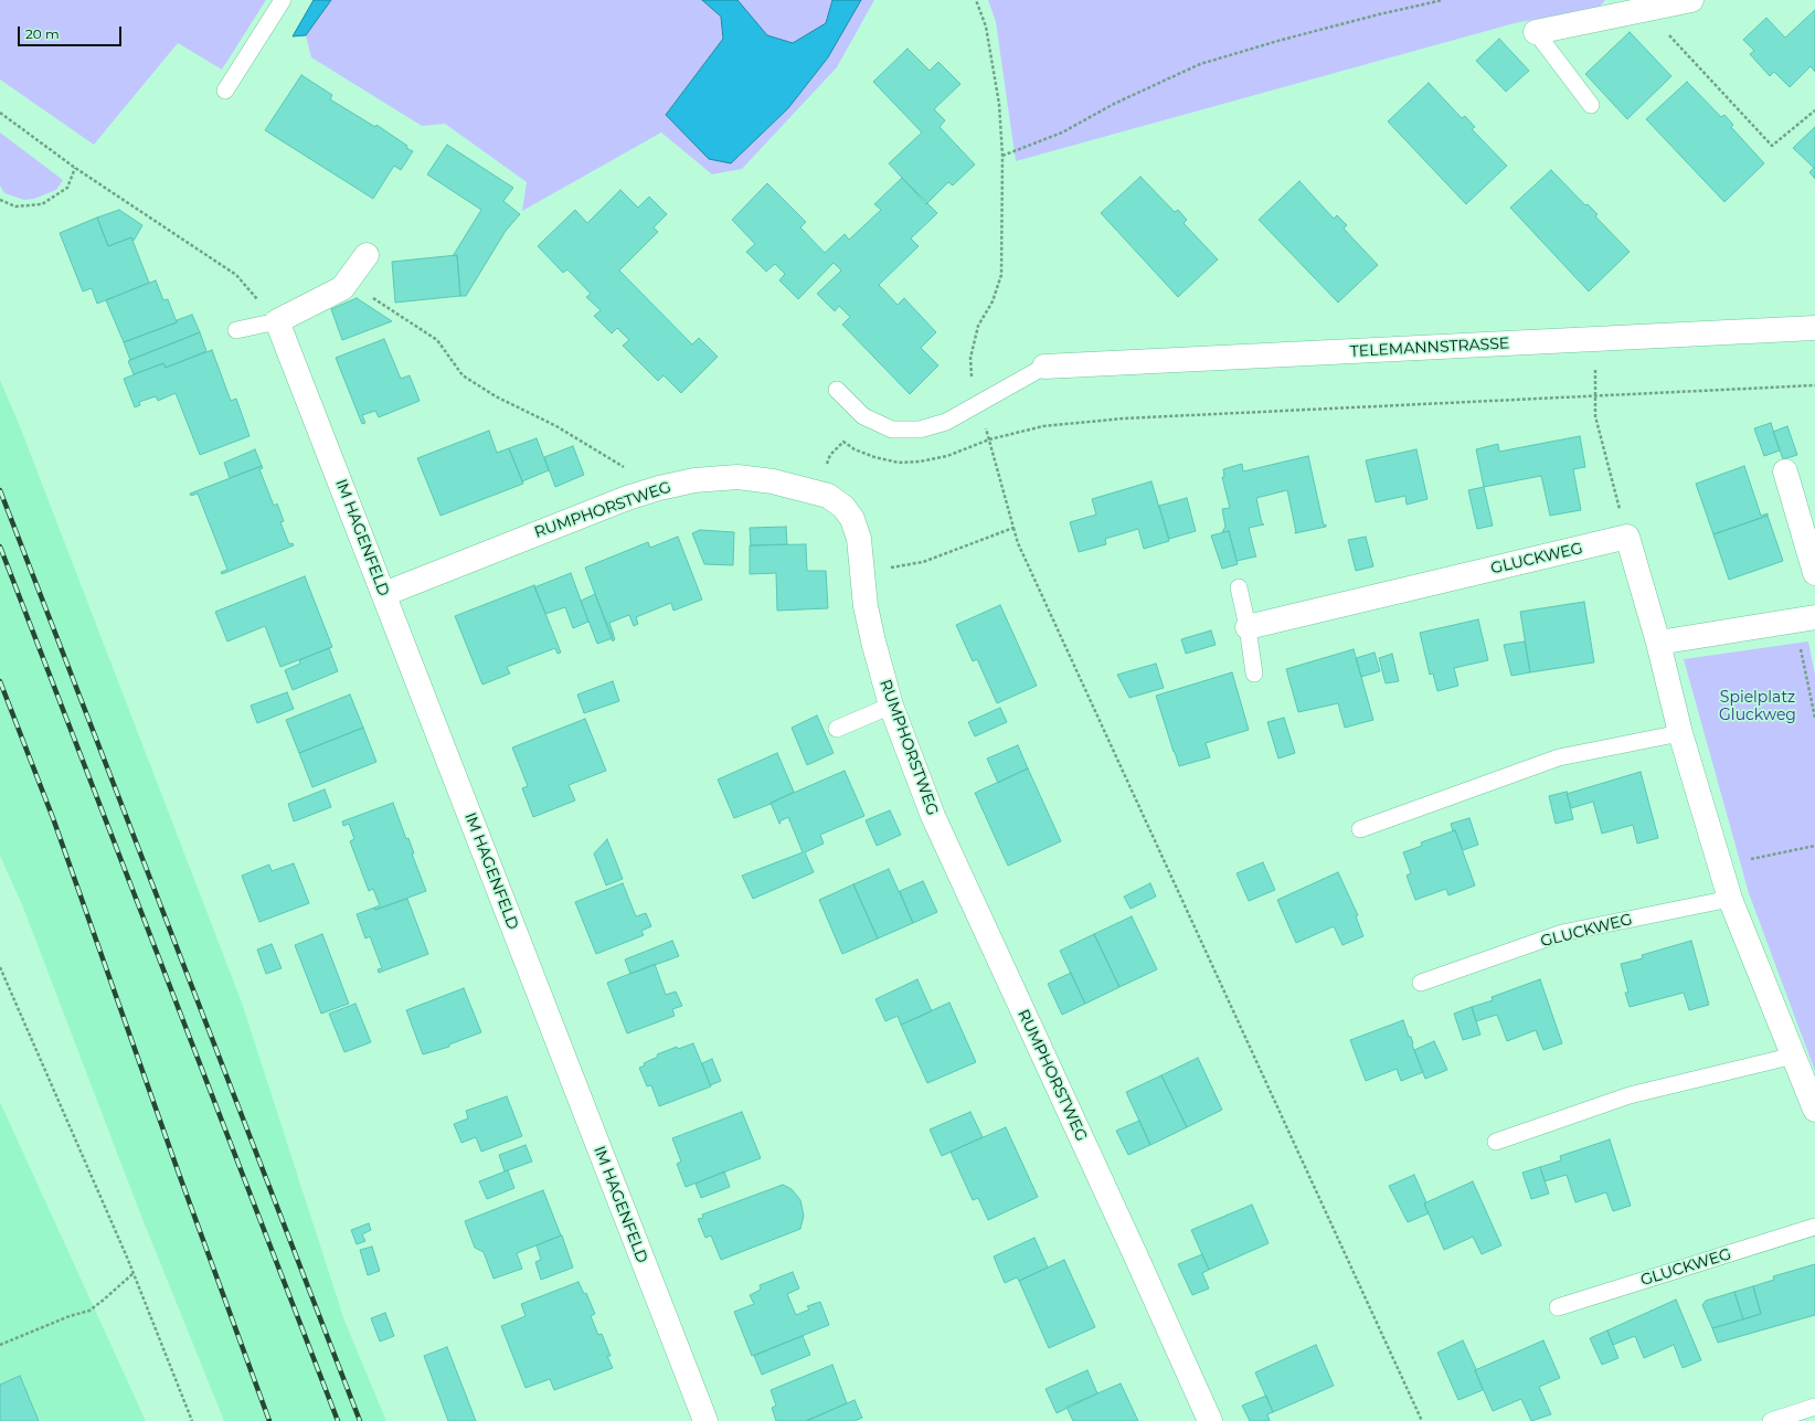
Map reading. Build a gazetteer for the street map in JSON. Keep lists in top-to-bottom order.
{
  "streets": {
    "street": [
      "TELEMANNSTRASSE",
      "RUMPHORSTWEG",
      "IM HAGENFELD",
      "GLUCKWEG"
    ]
  },
  "crossings": [
    ["RUMPHORSTWEG", "IM HAGENFELD"]
  ],
  "parks": ["Spielplatz Gluckweg"],
  "scale_bar": "20 m"
}
